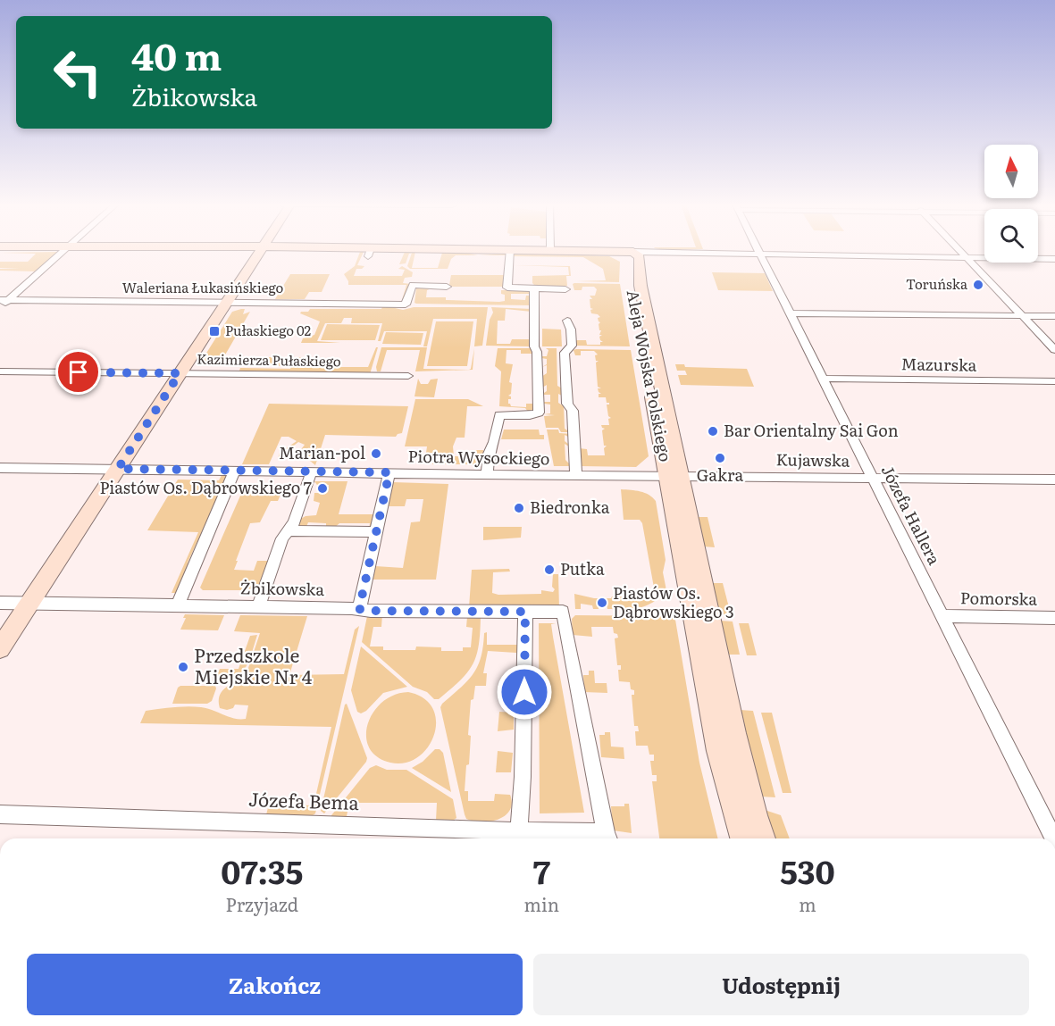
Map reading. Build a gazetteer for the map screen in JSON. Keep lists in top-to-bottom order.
{
  "streets": {
    "street": [
      "Waleriana Łukasińskiego",
      "Kazimierza Pułaskiego",
      "Mazurska",
      "Aleja Wojska Polskiego",
      "Piotra Wysockiego",
      "Kujawska",
      "Józefa Hallera",
      "Żbikowska",
      "Pomorska",
      "Józefa Bema"
    ]
  },
  "crossings": [
    ["Mazurska", "Józefa Hallera"],
    ["Aleja Wojska Polskiego", "Piotra Wysockiego"],
    ["Aleja Wojska Polskiego", "Kujawska"],
    ["Piotra Wysockiego", "Kujawska"],
    ["Kujawska", "Józefa Hallera"],
    ["Józefa Hallera", "Pomorska"],
    ["Żbikowska", "Józefa Bema"]
  ],
  "places": {
    "other": [
      "Toruńska",
      "Bar Orientalny Sai Gon",
      "Marian-pol",
      "Gakra",
      "Piastów Os. Dąbrowskiego 7",
      "Biedronka",
      "Putka",
      "Piastów Os. Dąbrowskiego 3",
      "Przedszkole Miejskie Nr 4"
    ],
    "transit": ["Pułaskiego 02"]
  },
  "north": "top",
  "page": {
    "turn": ["40 m", "Żbikowska"],
    "eta": [
      "07:35",
      "Przyjazd",
      "7",
      "min",
      "530",
      "m"
    ],
    "buttons": ["Zakończ", "Udostępnij"]
  }
}
